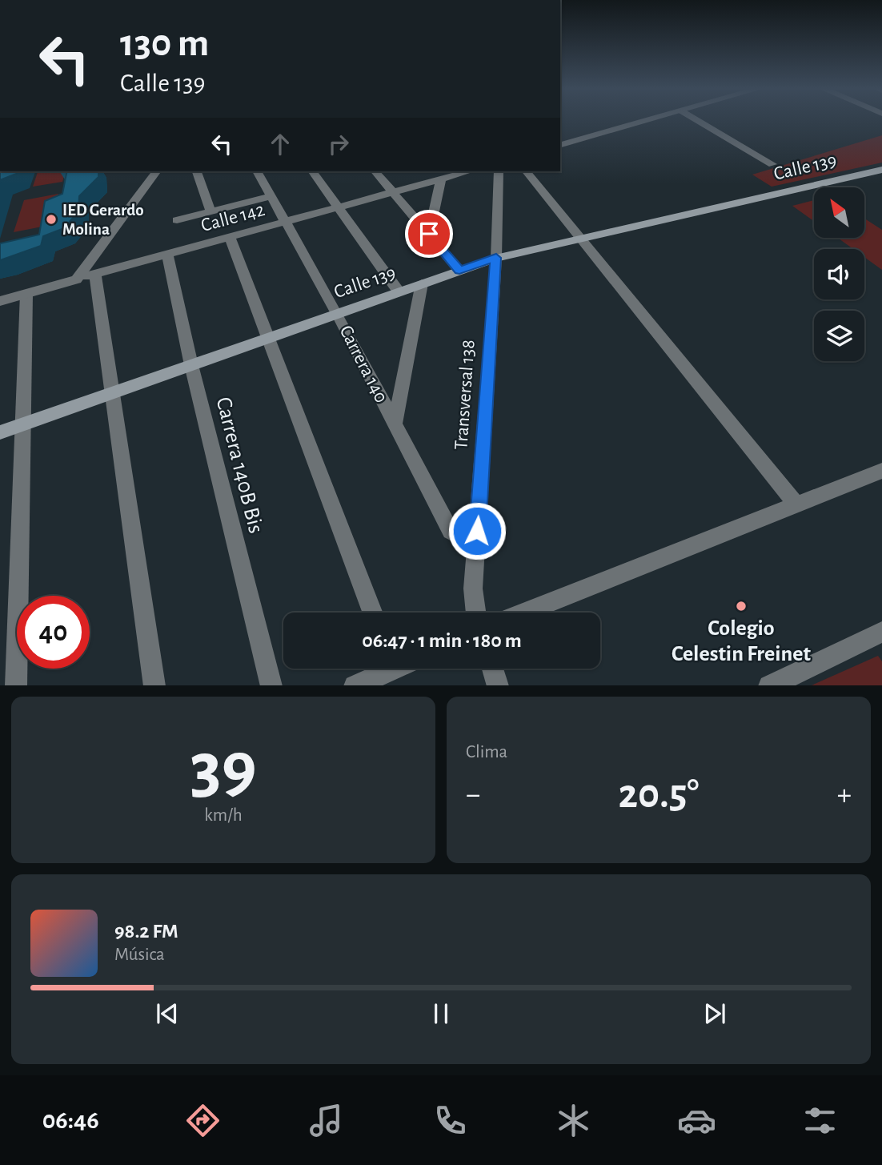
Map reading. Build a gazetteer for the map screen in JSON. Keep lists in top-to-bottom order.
{
  "streets": {
    "main road": ["Calle 139"],
    "street": [
      "Calle 142",
      "Carrera 140",
      "Transversal 138",
      "Carrera 140B Bis"
    ]
  },
  "crossings": [
    ["Calle 139", "Carrera 140"],
    ["Calle 139", "Transversal 138"],
    ["Calle 139", "Carrera 140B Bis"],
    ["Calle 142", "Carrera 140"],
    ["Calle 142", "Carrera 140B Bis"]
  ],
  "places": ["IED Gerardo Molina", "Colegio Celestin Freinet"],
  "north": "top left",
  "page": {
    "turn": ["130 m", "Calle 139"],
    "limit": "40",
    "trip": "06:47 · 1 min · 180 m",
    "tile": [
      ["39", "km/h"],
      "Clima"
    ],
    "heat": ["−", "20.5°", "+"],
    "song": ["98.2 FM", "Música"],
    "tabs": "06:46"
  }
}
